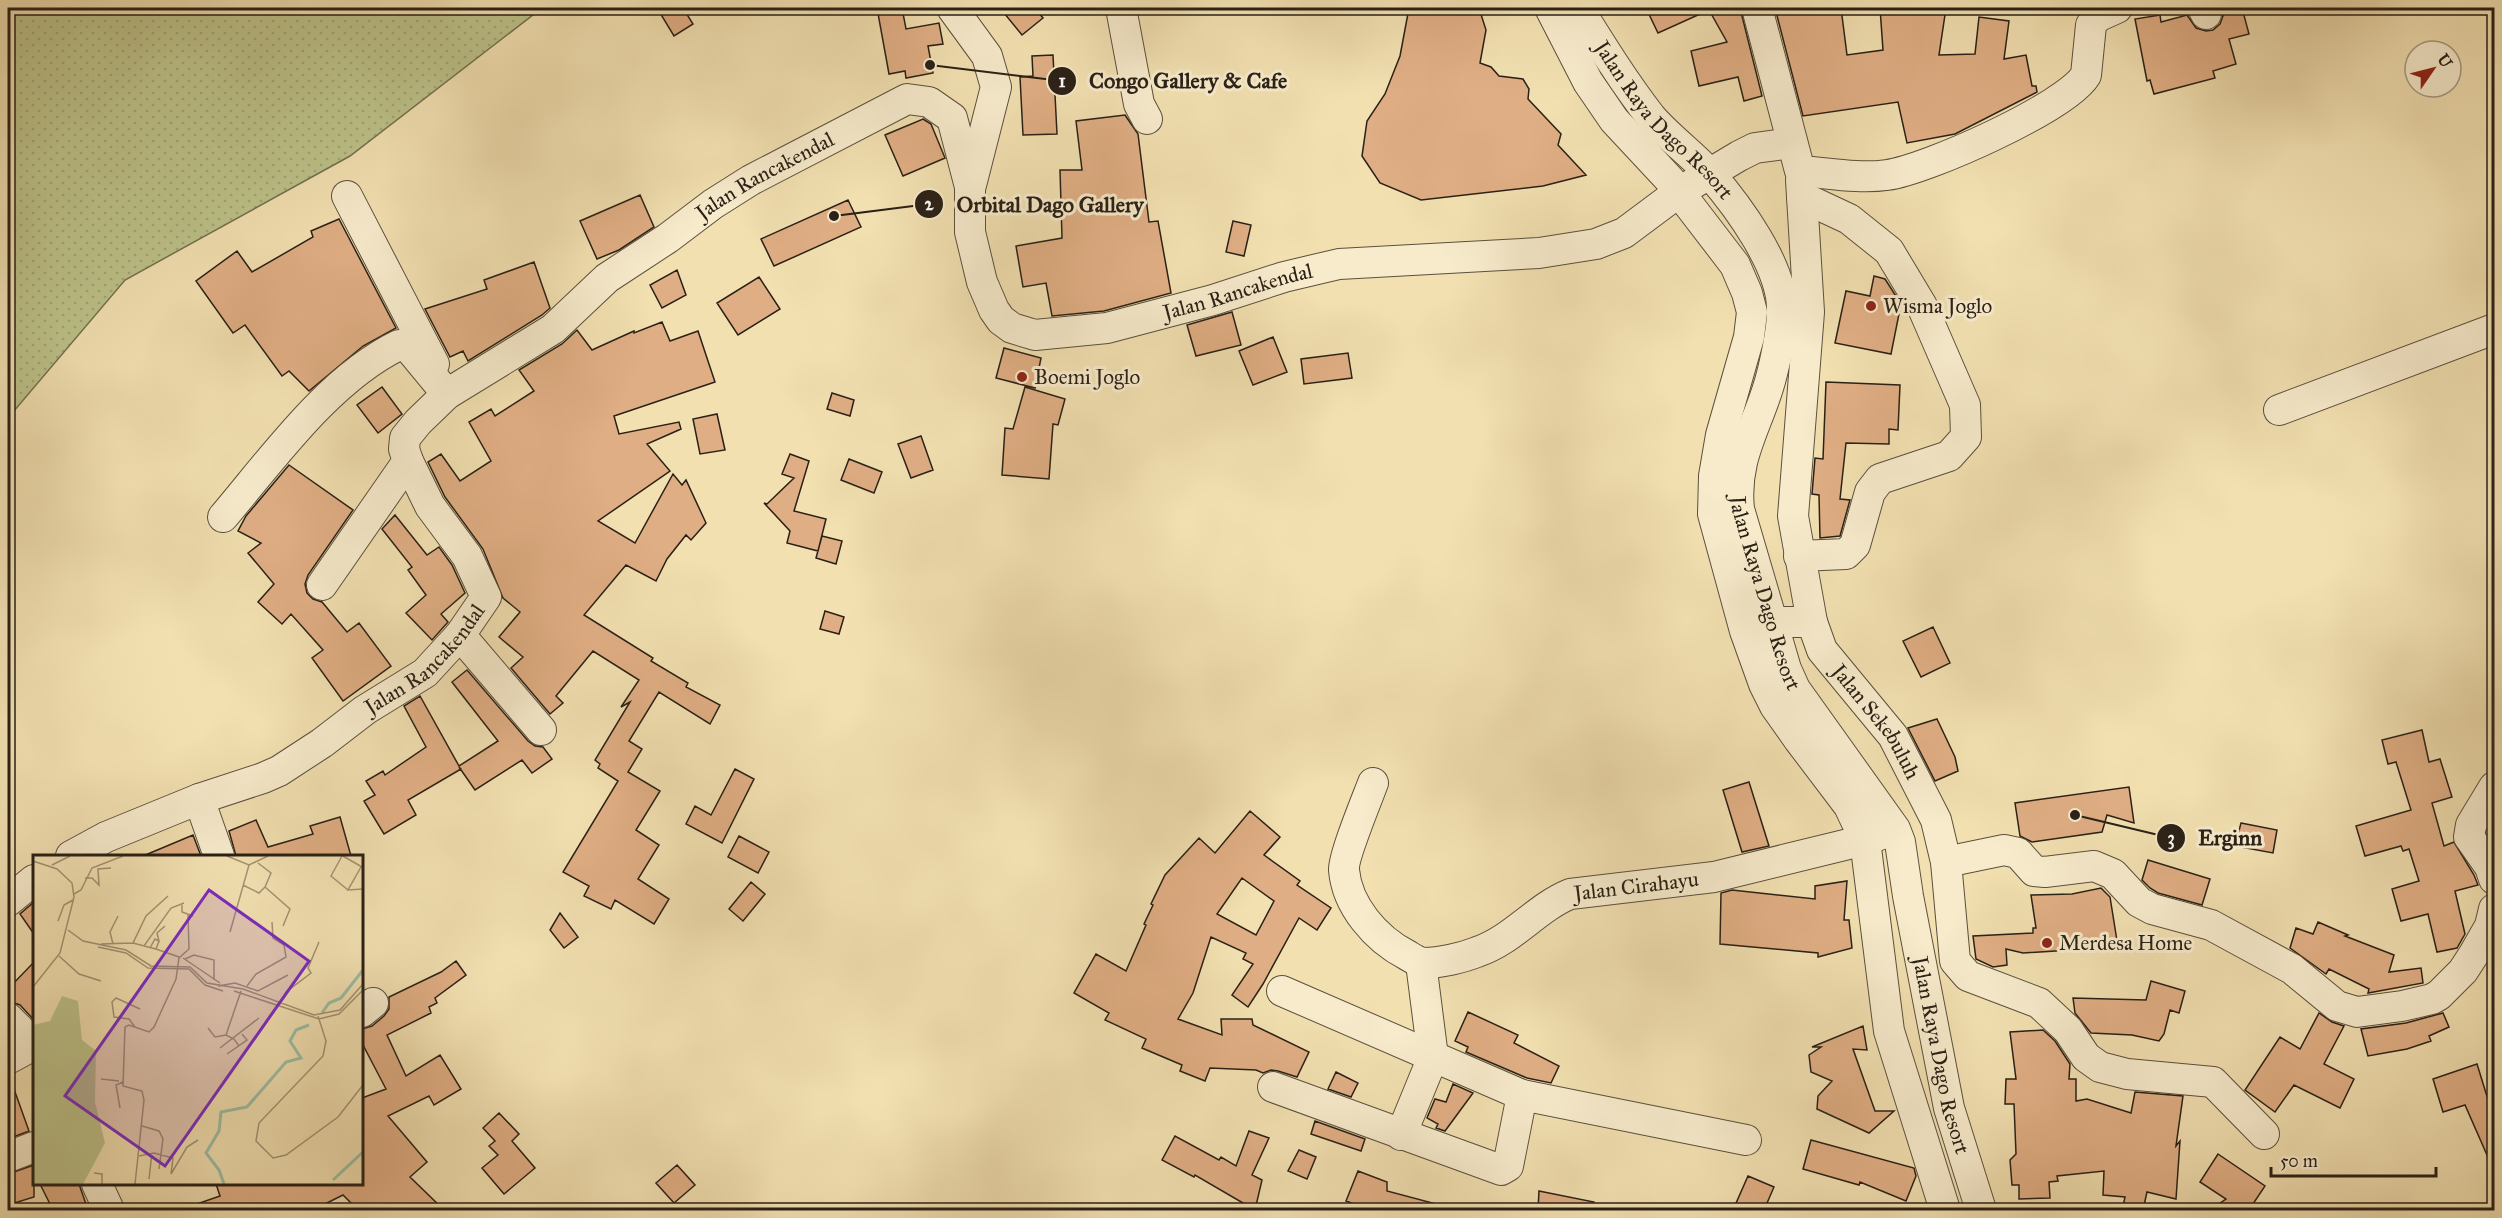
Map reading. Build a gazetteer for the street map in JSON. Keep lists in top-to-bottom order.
{
  "streets": {
    "street": [
      "Jalan Raya Dago Resort",
      "Jalan Rancakendal",
      "Jalan Sekebuluh",
      "Jalan Cirahayu"
    ]
  },
  "crossings": [
    ["Jalan Raya Dago Resort", "Jalan Rancakendal"],
    ["Jalan Raya Dago Resort", "Jalan Cirahayu"],
    ["Jalan Rancakendal", "Jalan Sekebuluh"]
  ],
  "places": [
    "Congo Gallery & Cafe",
    "Orbital Dago Gallery",
    "Wisma Joglo",
    "Boemi Joglo",
    "Erginn",
    "Merdesa Home"
  ],
  "scale_bar": "50 m",
  "north": "top right"
}
